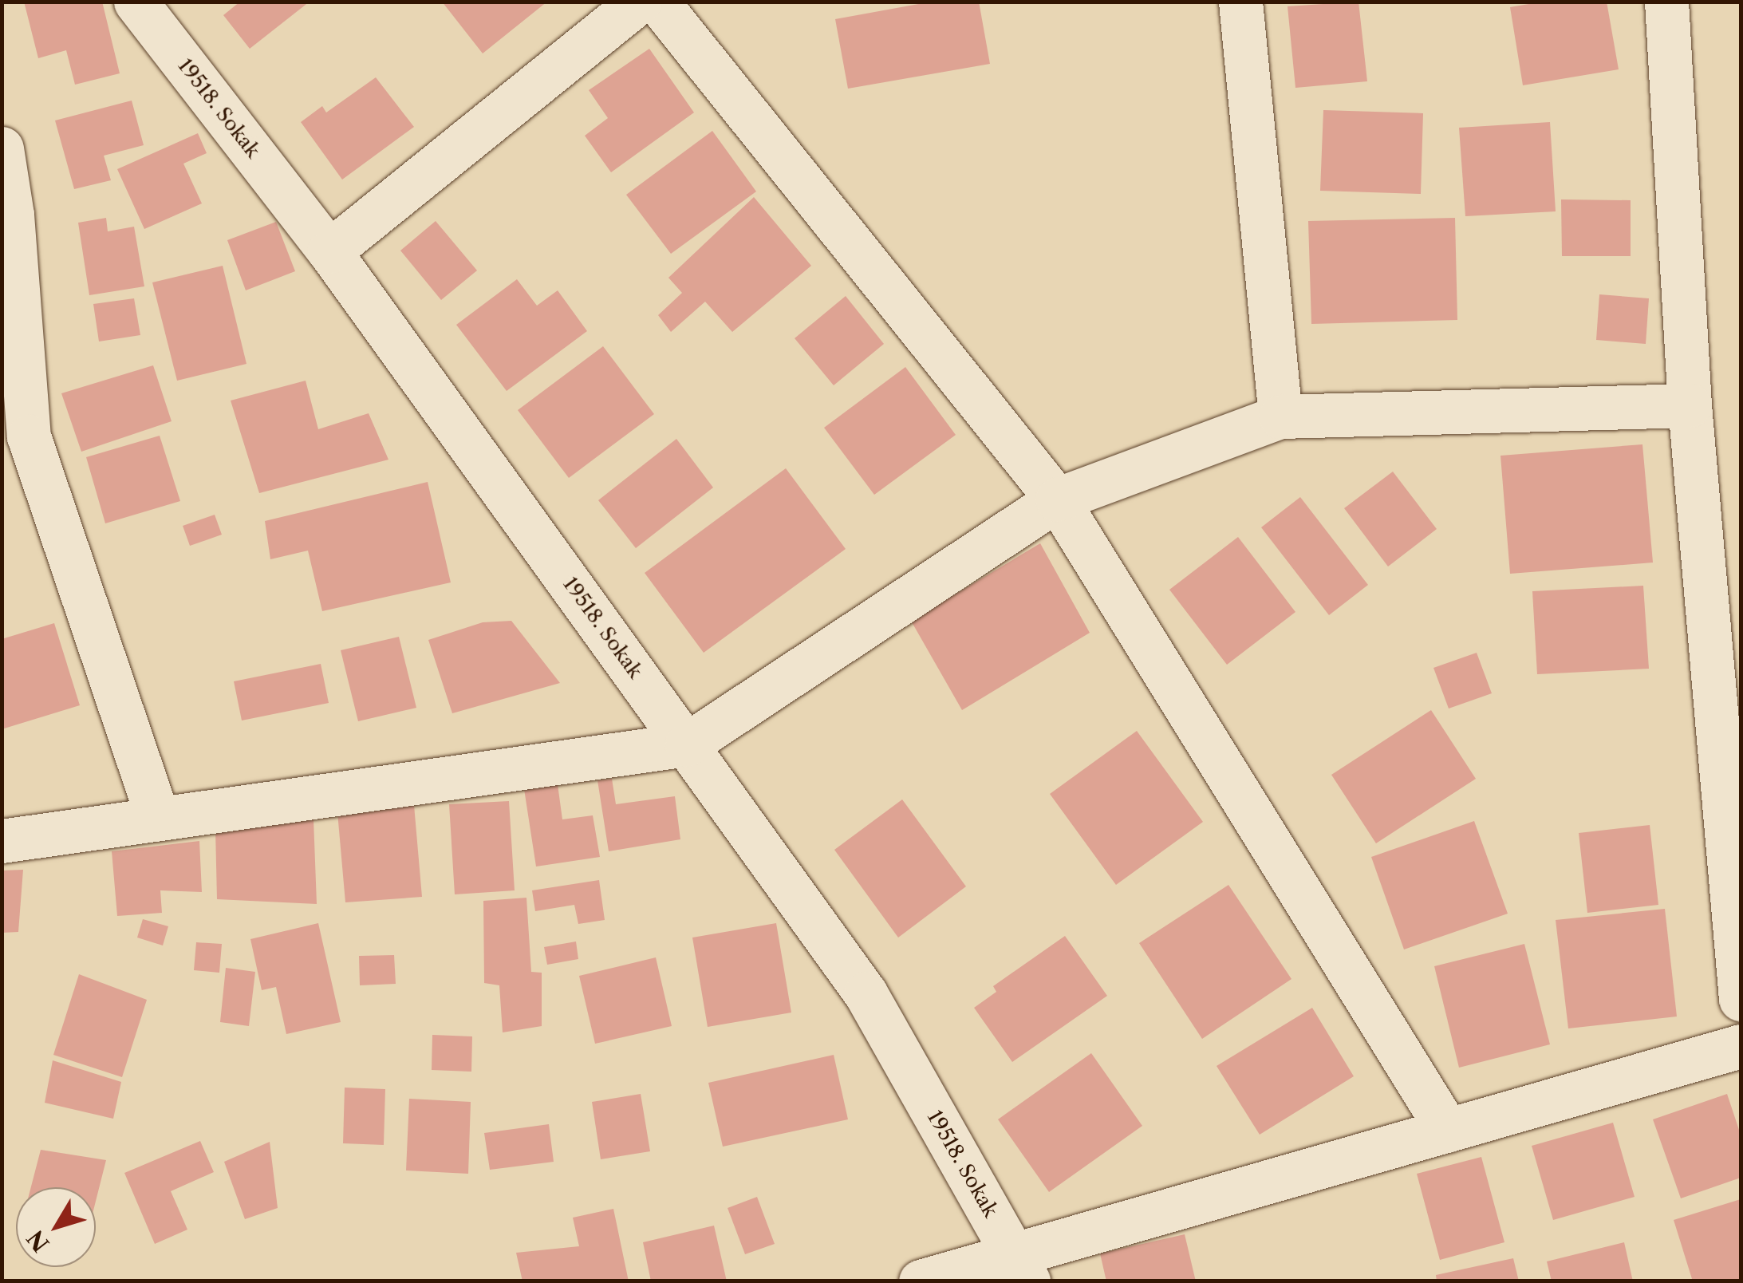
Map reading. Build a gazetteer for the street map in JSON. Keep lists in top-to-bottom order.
{
  "streets": {
    "street": ["19518. Sokak"]
  },
  "north": "bottom left"
}
